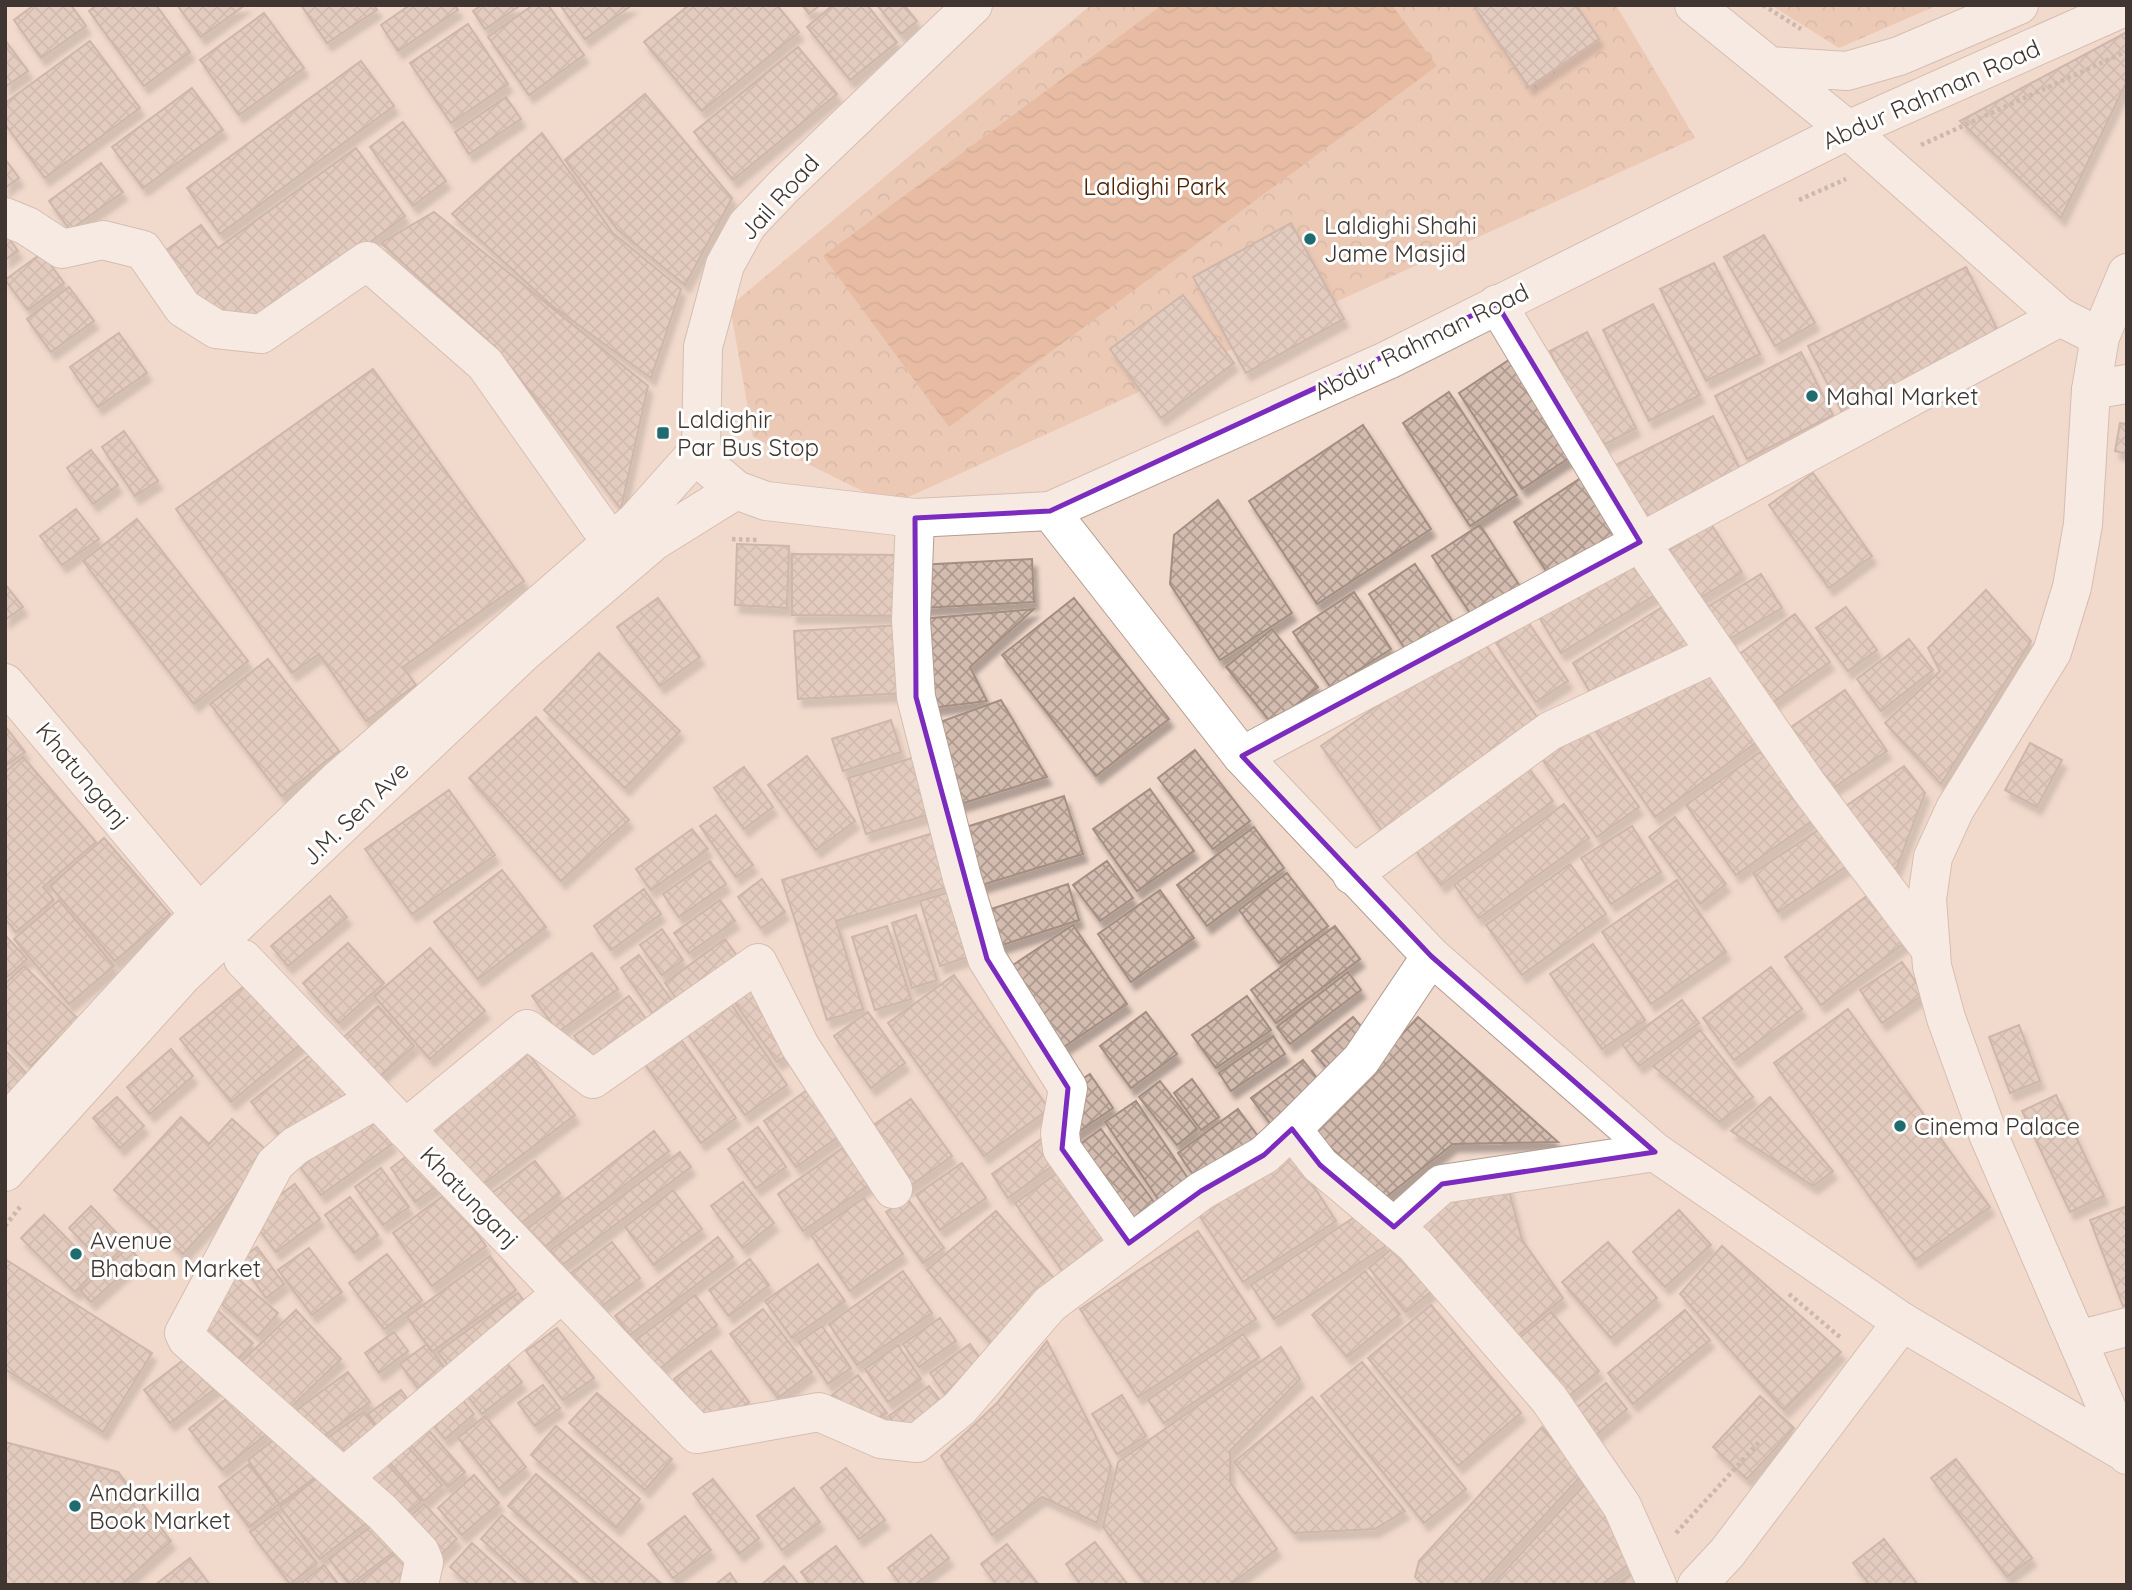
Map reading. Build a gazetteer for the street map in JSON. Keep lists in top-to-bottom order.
{
  "streets": {
    "street": [
      "Abdur Rahman Road",
      "Jail Road",
      "Khatunganj",
      "J.M. Sen Ave"
    ]
  },
  "crossings": [
    ["Abdur Rahman Road", "Jail Road"],
    ["Abdur Rahman Road", "J.M. Sen Ave"],
    ["Jail Road", "J.M. Sen Ave"]
  ],
  "parks": ["Laldighi Park"],
  "places": {
    "other": [
      "Laldighi Shahi Jame Masjid",
      "Mahal Market",
      "Cinema Palace",
      "Avenue Bhaban Market",
      "Andarkilla Book Market"
    ],
    "transit": ["Laldighir Par Bus Stop"]
  }
}
